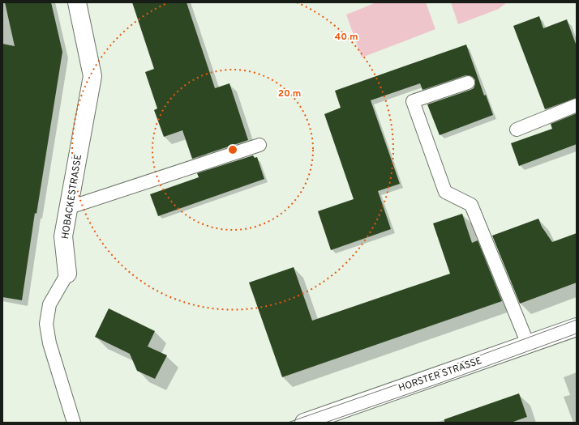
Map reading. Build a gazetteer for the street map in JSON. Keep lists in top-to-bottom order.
{
  "streets": {
    "main road": ["HOBACKESTRASSE", "HORSTER STRASSE"]
  },
  "rings": ["40 m", "20 m"]
}
